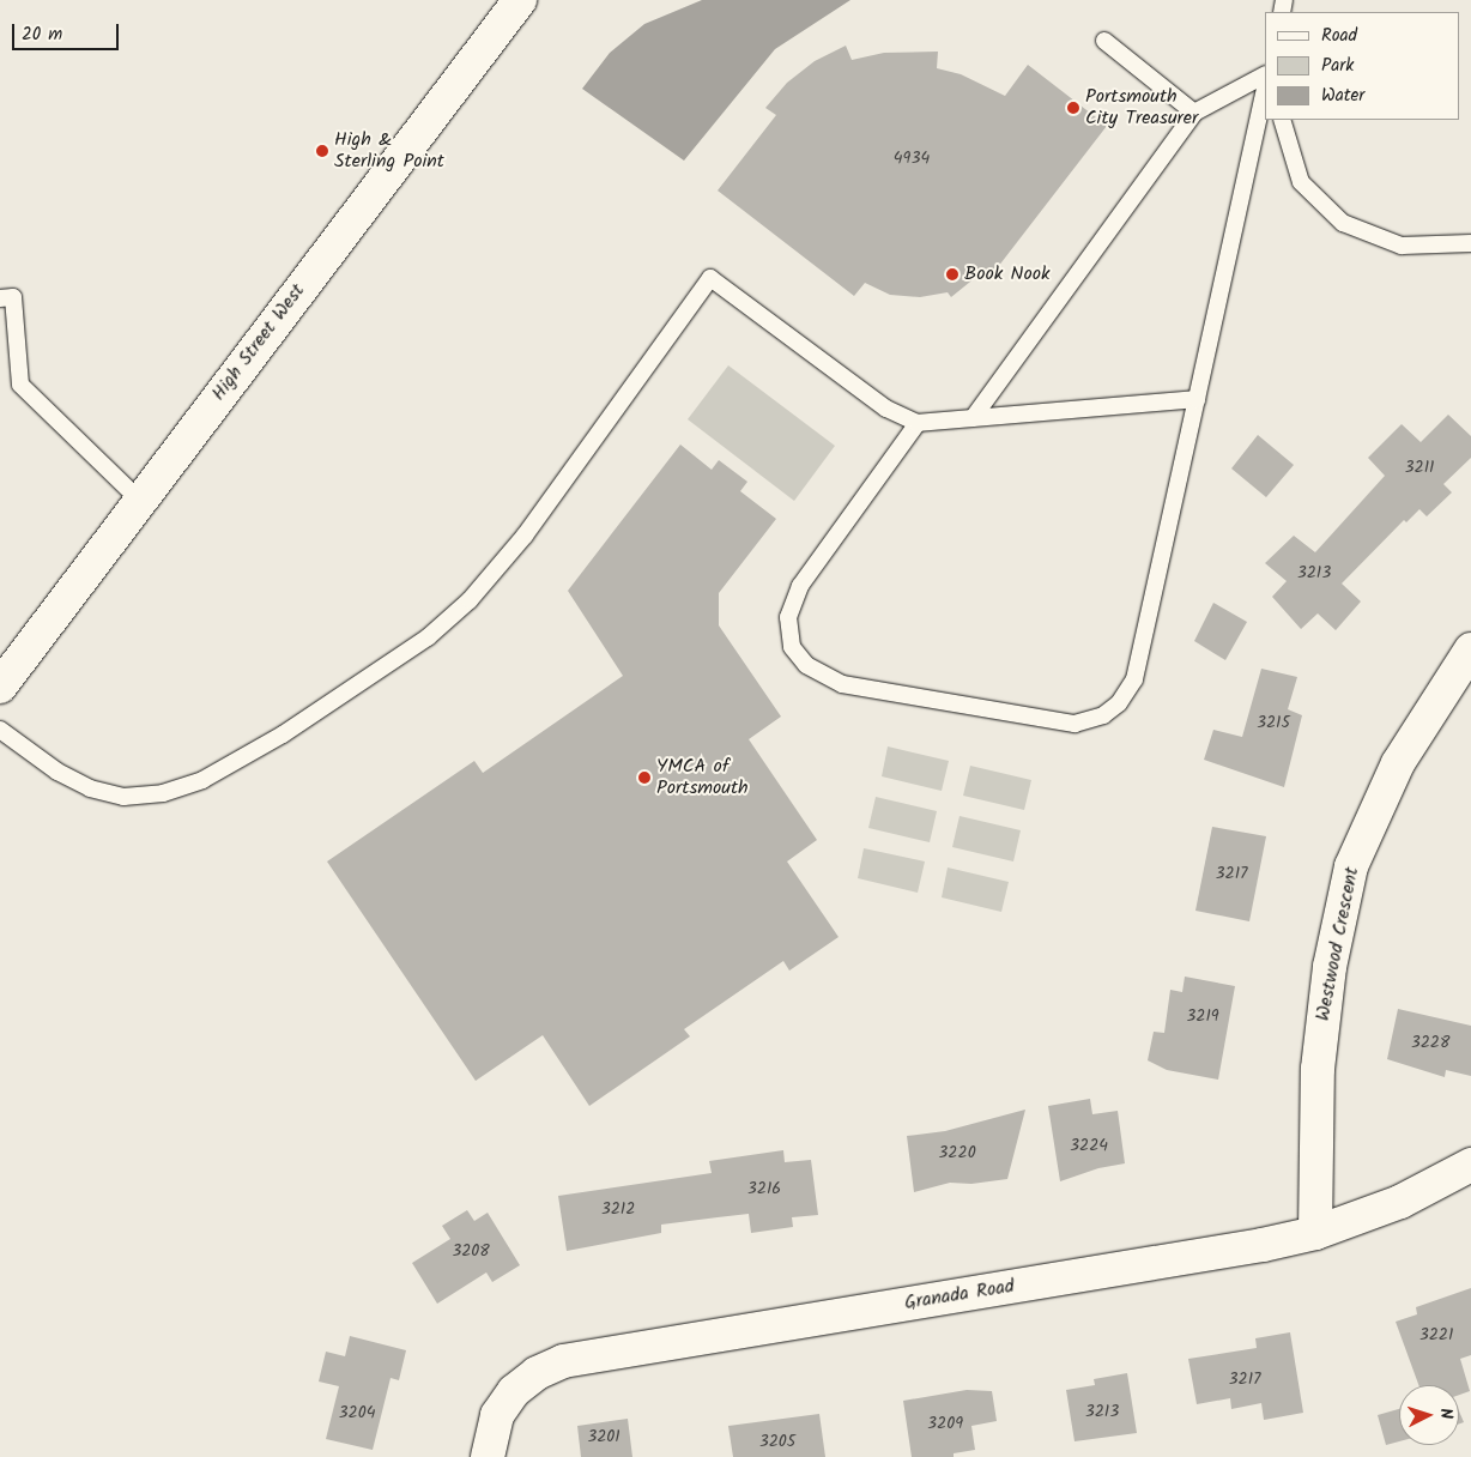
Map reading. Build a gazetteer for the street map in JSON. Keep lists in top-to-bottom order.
{
  "streets": {
    "street": ["High Street West", "Westwood Crescent", "Granada Road"]
  },
  "crossings": [
    ["Westwood Crescent", "Granada Road"]
  ],
  "places": [
    "Portsmouth City Treasurer",
    "High & Sterling Point",
    "Book Nook",
    "YMCA of Portsmouth"
  ],
  "house_numbers": [
    "4934",
    "3211",
    "3213",
    "3215",
    "3217",
    "3219",
    "3228",
    "3224",
    "3220",
    "3216",
    "3212",
    "3208",
    "3221",
    "3217",
    "3213",
    "3204",
    "3209",
    "3201",
    "3205"
  ],
  "legend": ["Road", "Park", "Water"],
  "scale_bar": "20 m",
  "north": "right"
}
